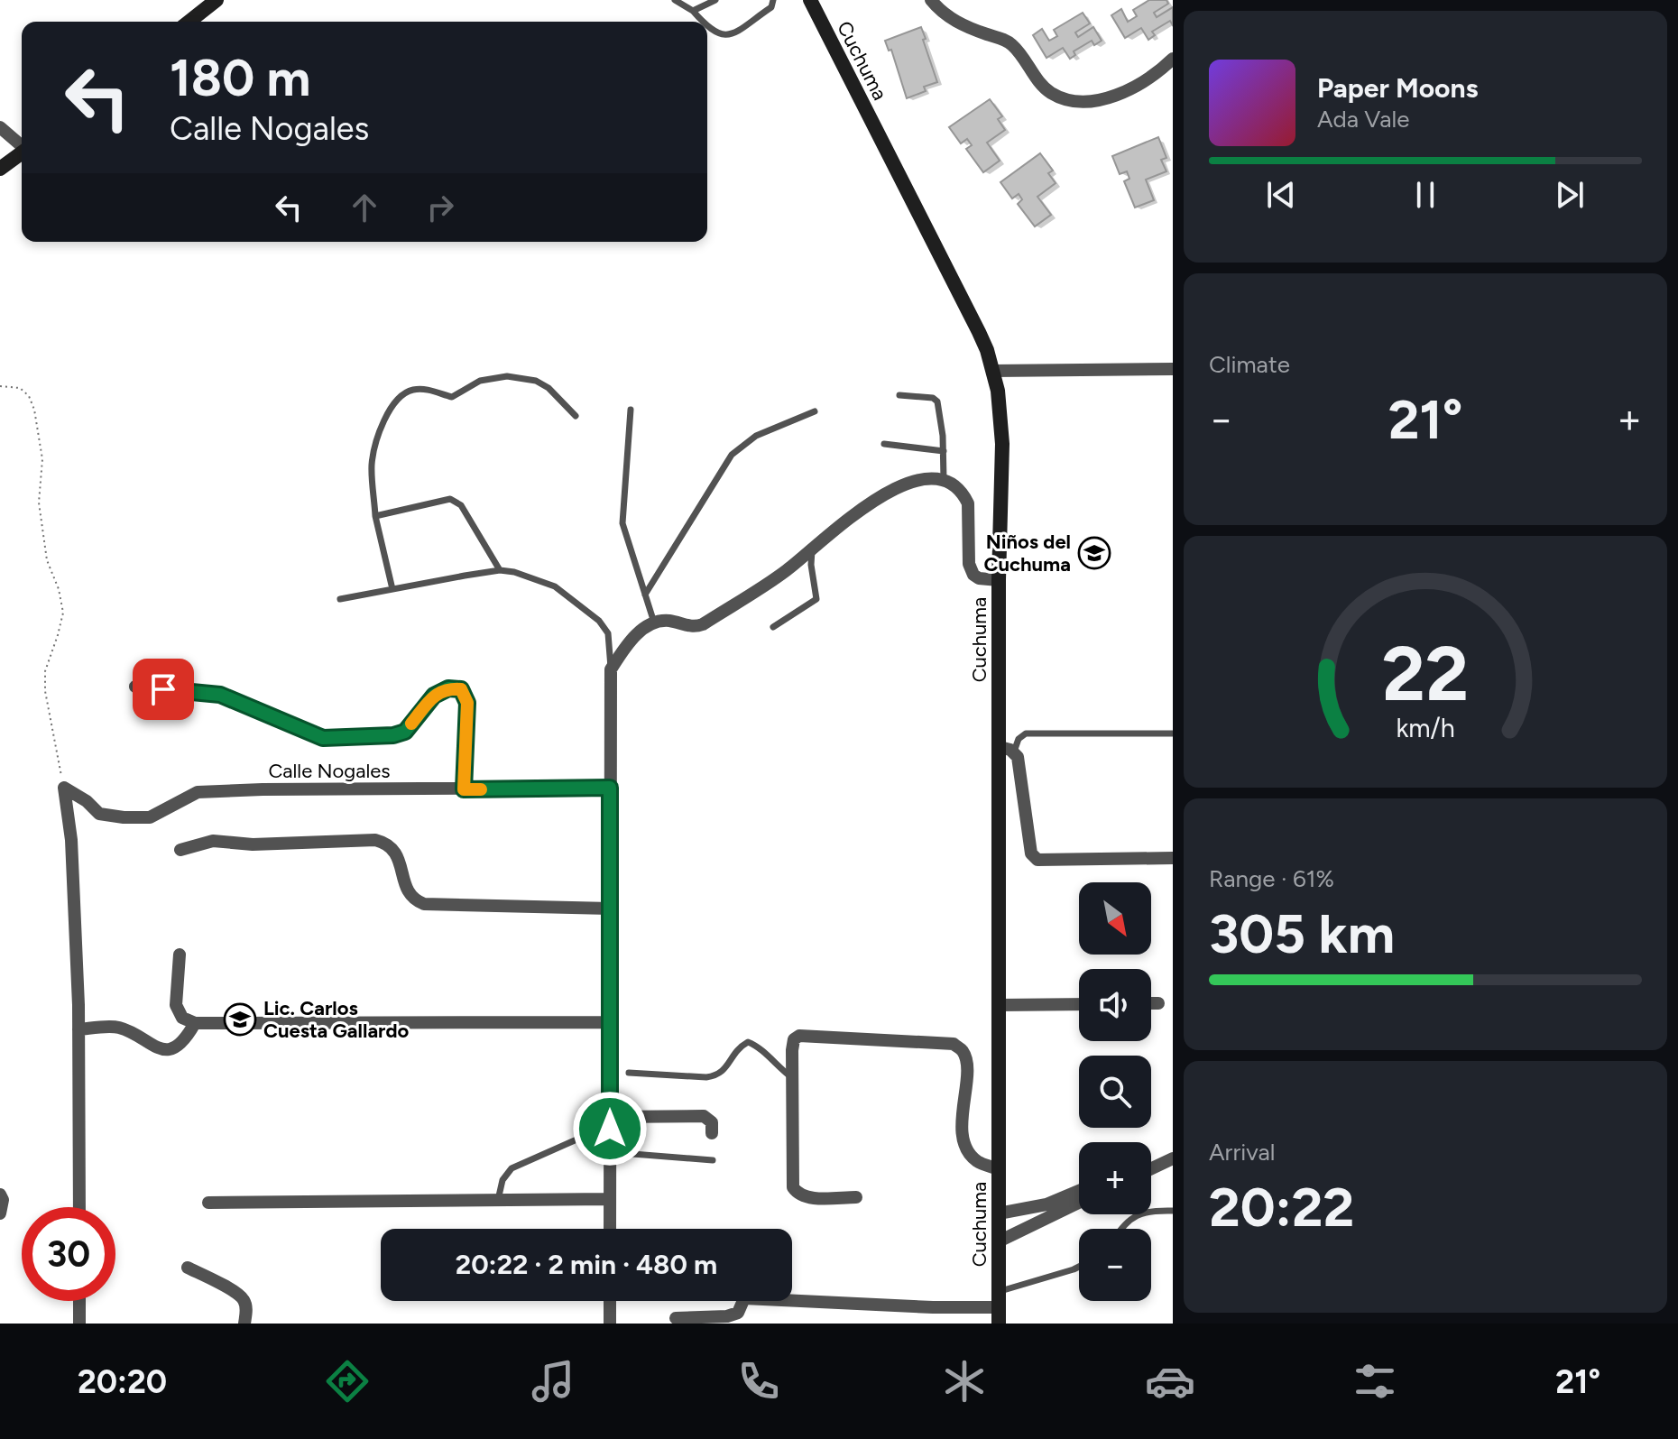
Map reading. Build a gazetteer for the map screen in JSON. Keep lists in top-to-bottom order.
{
  "streets": {
    "street": ["Cuchuma", "Calle Nogales"]
  },
  "places": {
    "school or university": ["Niños del Cuchuma", "Lic. Carlos Cuesta Gallardo"]
  },
  "north": "bottom right",
  "page": {
    "turn": ["180 m", "Calle Nogales"],
    "song": ["Paper Moons", "Ada Vale"],
    "tile": [
      "Climate",
      ["Range · 61%", "305 km"],
      ["Arrival", "20:22"]
    ],
    "heat": ["−", "21°", "+"],
    "map_buttons": ["+", "−"],
    "limit": "30",
    "trip": "20:22 · 2 min · 480 m",
    "tabs": ["20:20", "21°"],
    "gauge": ["22", "km/h"]
  }
}
